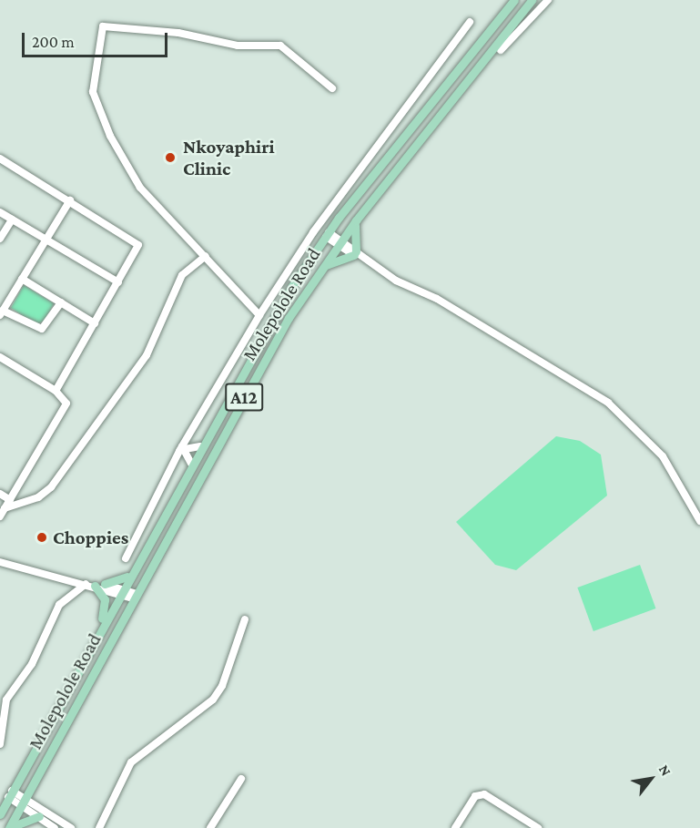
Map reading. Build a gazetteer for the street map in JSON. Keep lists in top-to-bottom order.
{
  "streets": {
    "main road": ["Molepolole Road", "A12"]
  },
  "places": ["Nkoyaphiri Clinic", "Choppies"],
  "scale_bar": "200 m",
  "north": "top right"
}
